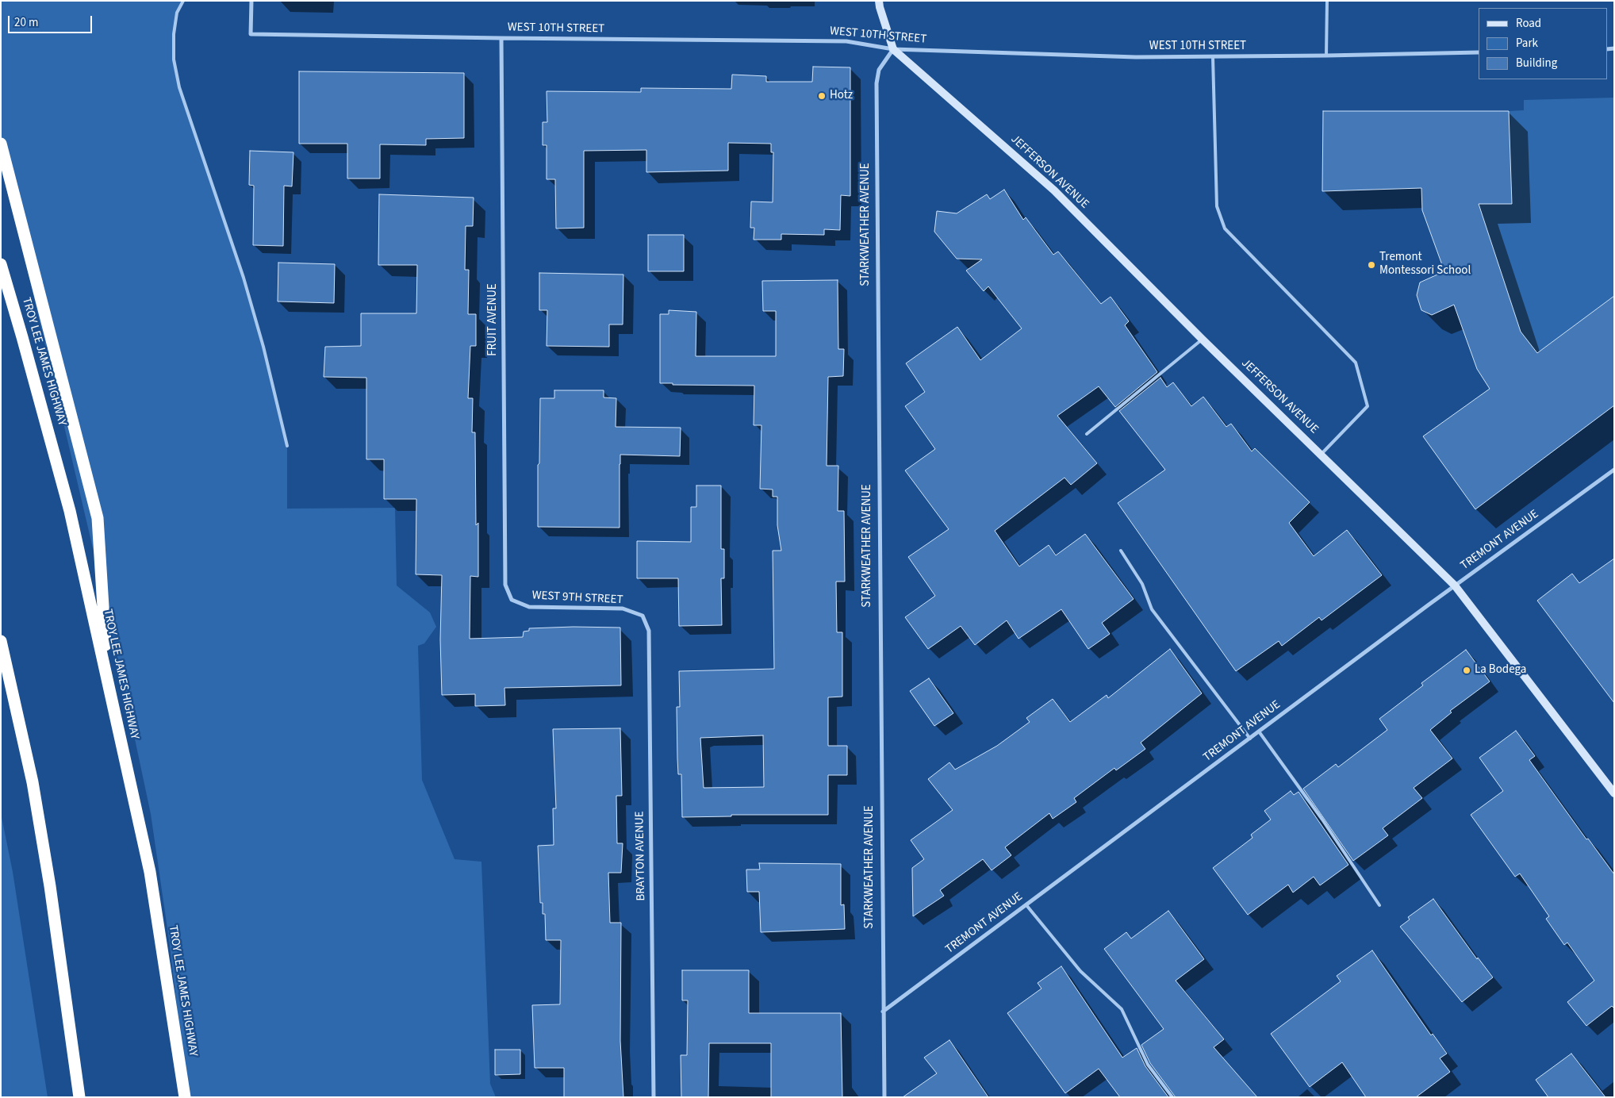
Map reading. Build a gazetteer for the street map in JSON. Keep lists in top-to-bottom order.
{
  "streets": {
    "highway": ["TROY LEE JAMES HIGHWAY"],
    "street": [
      "WEST 10TH STREET",
      "JEFFERSON AVENUE",
      "STARKWEATHER AVENUE",
      "FRUIT AVENUE",
      "TREMONT AVENUE",
      "WEST 9TH STREET",
      "BRAYTON AVENUE"
    ]
  },
  "crossings": [
    ["WEST 10TH STREET", "JEFFERSON AVENUE"],
    ["WEST 10TH STREET", "STARKWEATHER AVENUE"],
    ["WEST 10TH STREET", "FRUIT AVENUE"],
    ["JEFFERSON AVENUE", "STARKWEATHER AVENUE"],
    ["JEFFERSON AVENUE", "TREMONT AVENUE"],
    ["STARKWEATHER AVENUE", "TREMONT AVENUE"],
    ["FRUIT AVENUE", "WEST 9TH STREET"],
    ["WEST 9TH STREET", "BRAYTON AVENUE"]
  ],
  "places": ["Hotz", "Tremont Montessori School", "La Bodega"],
  "legend": ["Road", "Park", "Building"],
  "scale_bar": "20 m"
}
